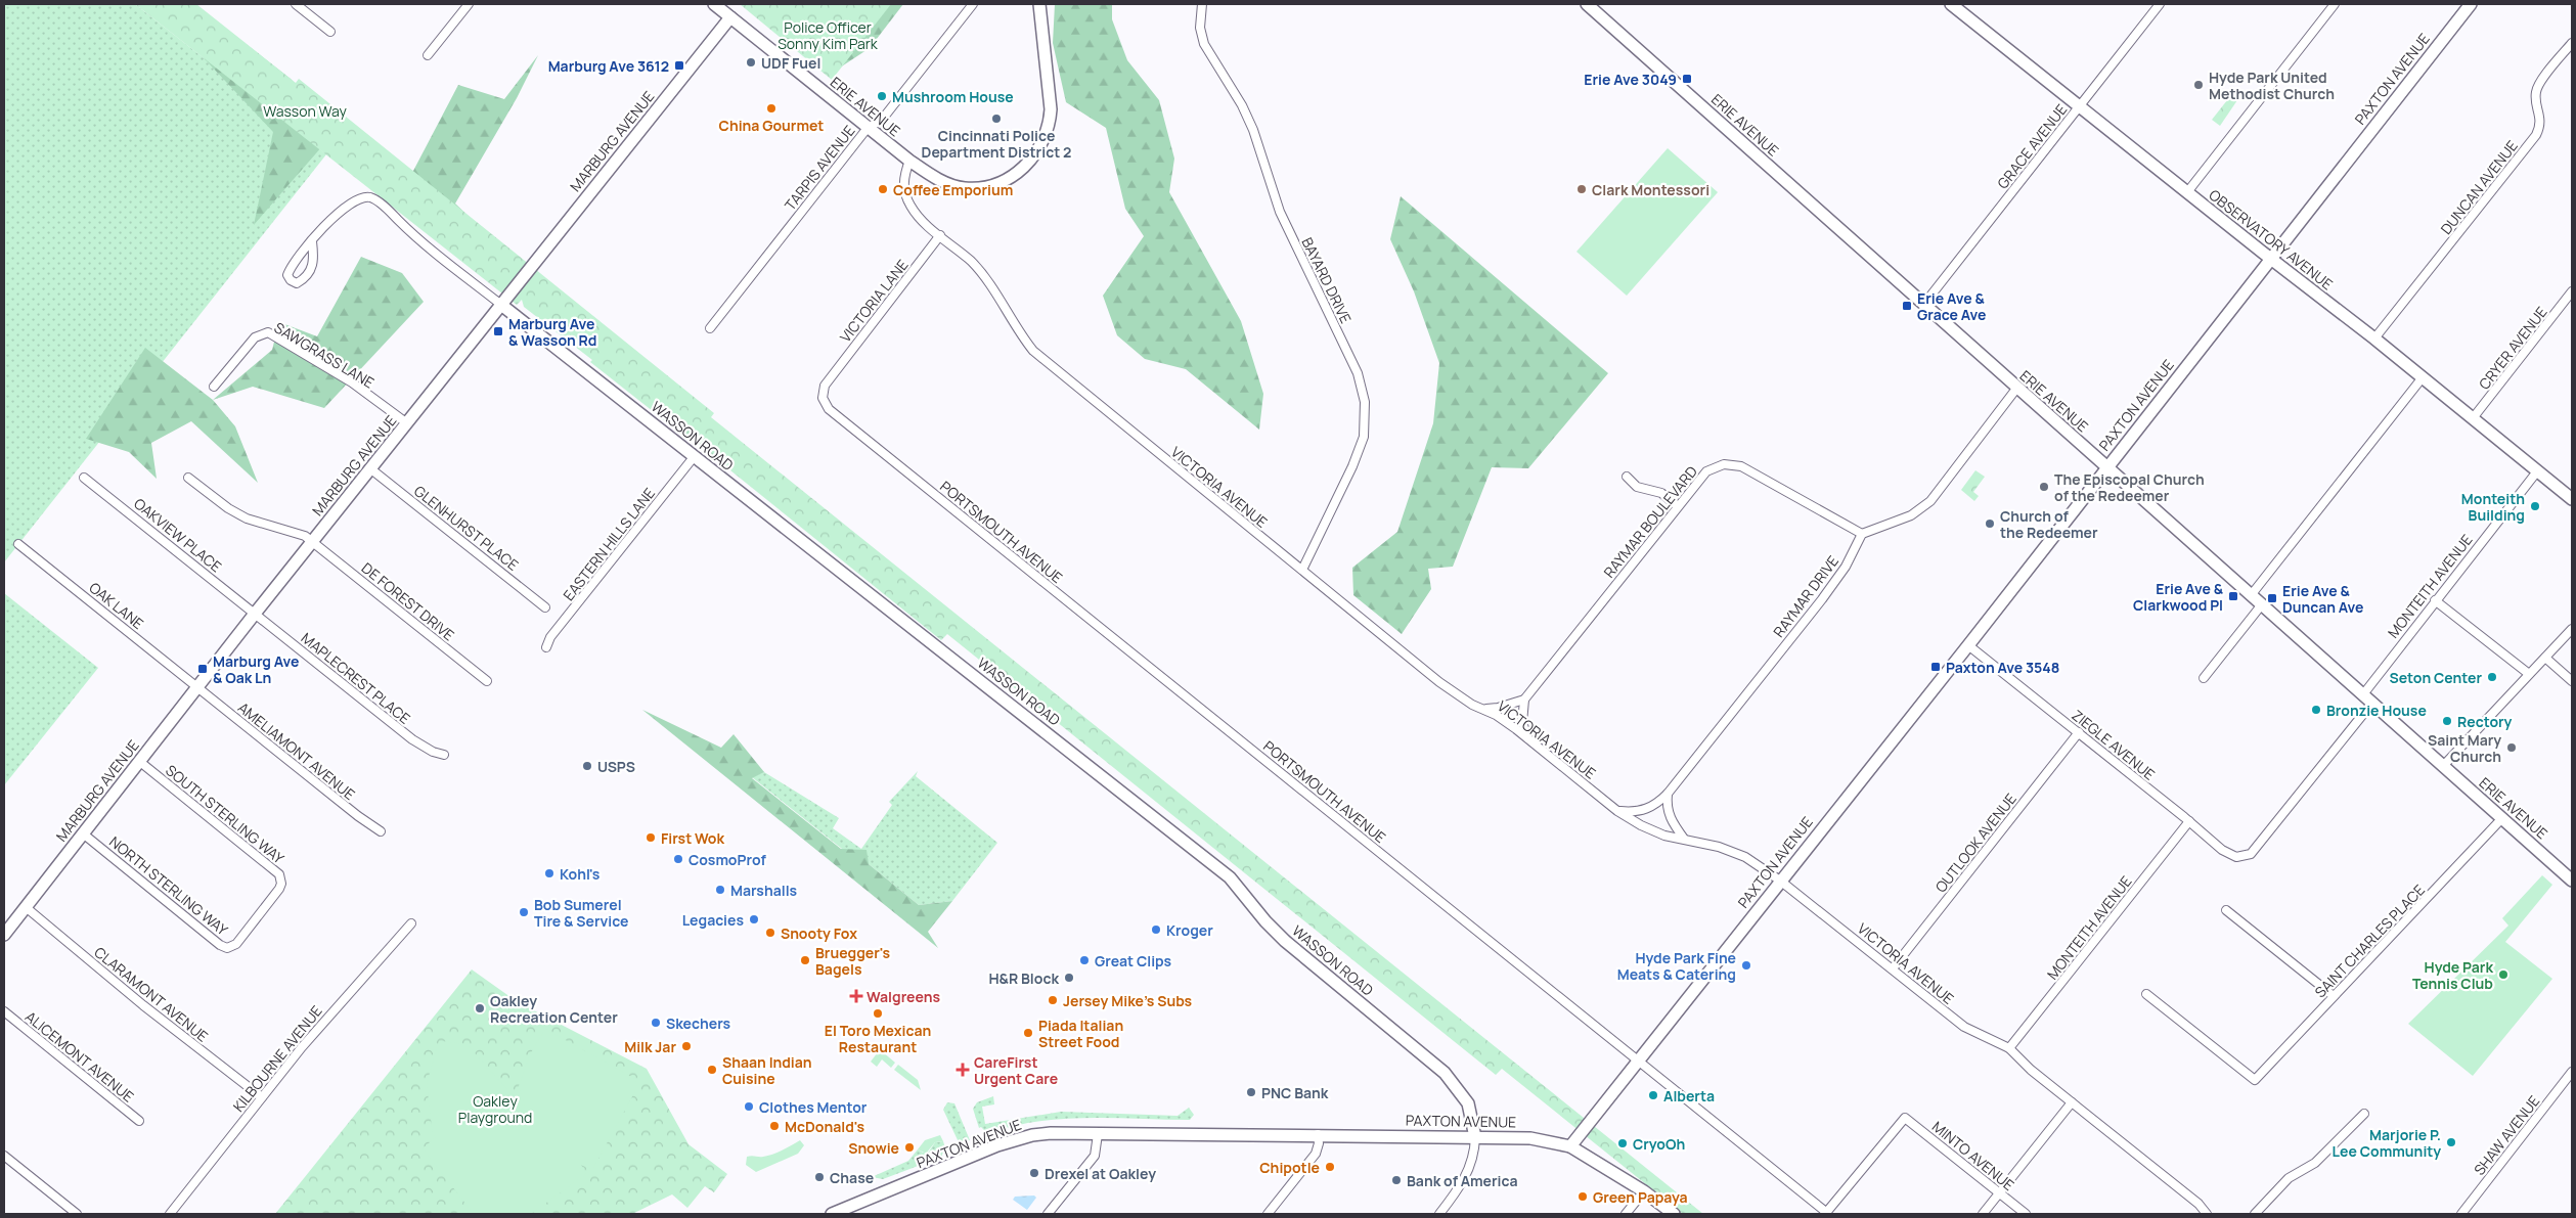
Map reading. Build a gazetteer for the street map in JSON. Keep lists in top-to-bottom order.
{
  "streets": {
    "street": [
      "PAXTON AVENUE",
      "ERIE AVENUE",
      "MARBURG AVENUE",
      "GRACE AVENUE",
      "TARPIS AVENUE",
      "DUNCAN AVENUE",
      "OBSERVATORY AVENUE",
      "BAYARD DRIVE",
      "VICTORIA LANE",
      "CRYER AVENUE",
      "SAWGRASS LANE",
      "WASSON ROAD",
      "VICTORIA AVENUE",
      "RAYMAR BOULEVARD",
      "GLENHURST PLACE",
      "PORTSMOUTH AVENUE",
      "OAKVIEW PLACE",
      "EASTERN HILLS LANE",
      "MONTEITH AVENUE",
      "RAYMAR DRIVE",
      "DE FOREST DRIVE",
      "OAK LANE",
      "MAPLECREST PLACE",
      "ZIEGLE AVENUE",
      "AMELIAMONT AVENUE",
      "SOUTH STERLING WAY",
      "OUTLOOK AVENUE",
      "NORTH STERLING WAY",
      "SAINT CHARLES PLACE",
      "CLARAMONT AVENUE",
      "ALICEMONT AVENUE",
      "KILBOURNE AVENUE",
      "SHAW AVENUE",
      "MINTO AVENUE"
    ]
  },
  "crossings": [
    ["PAXTON AVENUE", "ERIE AVENUE"],
    ["PAXTON AVENUE", "OBSERVATORY AVENUE"],
    ["PAXTON AVENUE", "WASSON ROAD"],
    ["PAXTON AVENUE", "VICTORIA AVENUE"],
    ["PAXTON AVENUE", "PORTSMOUTH AVENUE"],
    ["PAXTON AVENUE", "ZIEGLE AVENUE"],
    ["ERIE AVENUE", "MARBURG AVENUE"],
    ["ERIE AVENUE", "GRACE AVENUE"],
    ["ERIE AVENUE", "TARPIS AVENUE"],
    ["ERIE AVENUE", "VICTORIA AVENUE"],
    ["ERIE AVENUE", "MONTEITH AVENUE"],
    ["ERIE AVENUE", "ZIEGLE AVENUE"],
    ["ERIE AVENUE", "SAINT CHARLES PLACE"],
    ["MARBURG AVENUE", "SAWGRASS LANE"],
    ["MARBURG AVENUE", "WASSON ROAD"],
    ["MARBURG AVENUE", "GLENHURST PLACE"],
    ["MARBURG AVENUE", "OAKVIEW PLACE"],
    ["MARBURG AVENUE", "DE FOREST DRIVE"],
    ["MARBURG AVENUE", "OAK LANE"],
    ["MARBURG AVENUE", "MAPLECREST PLACE"],
    ["MARBURG AVENUE", "AMELIAMONT AVENUE"],
    ["MARBURG AVENUE", "SOUTH STERLING WAY"],
    ["MARBURG AVENUE", "NORTH STERLING WAY"],
    ["MARBURG AVENUE", "CLARAMONT AVENUE"],
    ["GRACE AVENUE", "OBSERVATORY AVENUE"],
    ["DUNCAN AVENUE", "OBSERVATORY AVENUE"],
    ["OBSERVATORY AVENUE", "CRYER AVENUE"],
    ["OBSERVATORY AVENUE", "MONTEITH AVENUE"],
    ["BAYARD DRIVE", "VICTORIA AVENUE"],
    ["VICTORIA LANE", "VICTORIA AVENUE"],
    ["VICTORIA LANE", "PORTSMOUTH AVENUE"],
    ["WASSON ROAD", "EASTERN HILLS LANE"],
    ["VICTORIA AVENUE", "MONTEITH AVENUE"],
    ["VICTORIA AVENUE", "RAYMAR DRIVE"],
    ["VICTORIA AVENUE", "OUTLOOK AVENUE"],
    ["RAYMAR BOULEVARD", "RAYMAR DRIVE"],
    ["PORTSMOUTH AVENUE", "MINTO AVENUE"],
    ["OAKVIEW PLACE", "MAPLECREST PLACE"],
    ["MONTEITH AVENUE", "ZIEGLE AVENUE"],
    ["OAK LANE", "AMELIAMONT AVENUE"],
    ["ZIEGLE AVENUE", "OUTLOOK AVENUE"],
    ["SOUTH STERLING WAY", "NORTH STERLING WAY"],
    ["CLARAMONT AVENUE", "KILBOURNE AVENUE"]
  ],
  "parks": ["Police Officer Sonny Kim Park", "Wasson Way", "Oakley Playground"],
  "places": {
    "other": [
      "UDF Fuel",
      "Hyde Park United Methodist Church",
      "Mushroom House",
      "China Gourmet",
      "Cincinnati Police Department District 2",
      "Coffee Emporium",
      "Clark Montessori",
      "The Episcopal Church of the Redeemer",
      "Monteith Building",
      "Church of the Redeemer",
      "Seton Center",
      "Bronzie House",
      "Rectory",
      "Saint Mary Church",
      "USPS",
      "First Wok",
      "CosmoProf",
      "Kohl's",
      "Marshalls",
      "Bob Sumerel Tire & Service",
      "Legacies",
      "Kroger",
      "Snooty Fox",
      "Bruegger's Bagels",
      "Great Clips",
      "Hyde Park Fine Meats & Catering",
      "Hyde Park Tennis Club",
      "H&R Block",
      "Jersey Mike's Subs",
      "Oakley Recreation Center",
      "El Toro Mexican Restaurant",
      "Skechers",
      "Piada Italian Street Food",
      "Milk Jar",
      "Shaan Indian Cuisine",
      "PNC Bank",
      "Alberta",
      "Clothes Mentor",
      "McDonald's",
      "Marjorie P. Lee Community",
      "CryoOh",
      "Snowie",
      "Chipotle",
      "Drexel at Oakley",
      "Chase",
      "Bank of America",
      "Green Papaya"
    ],
    "transit": [
      "Marburg Ave 3612",
      "Erie Ave 3049",
      "Erie Ave & Grace Ave",
      "Marburg Ave & Wasson Rd",
      "Erie Ave & Clarkwood Pl",
      "Erie Ave & Duncan Ave",
      "Paxton Ave 3548",
      "Marburg Ave & Oak Ln"
    ],
    "health": ["Walgreens", "CareFirst Urgent Care"]
  }
}
